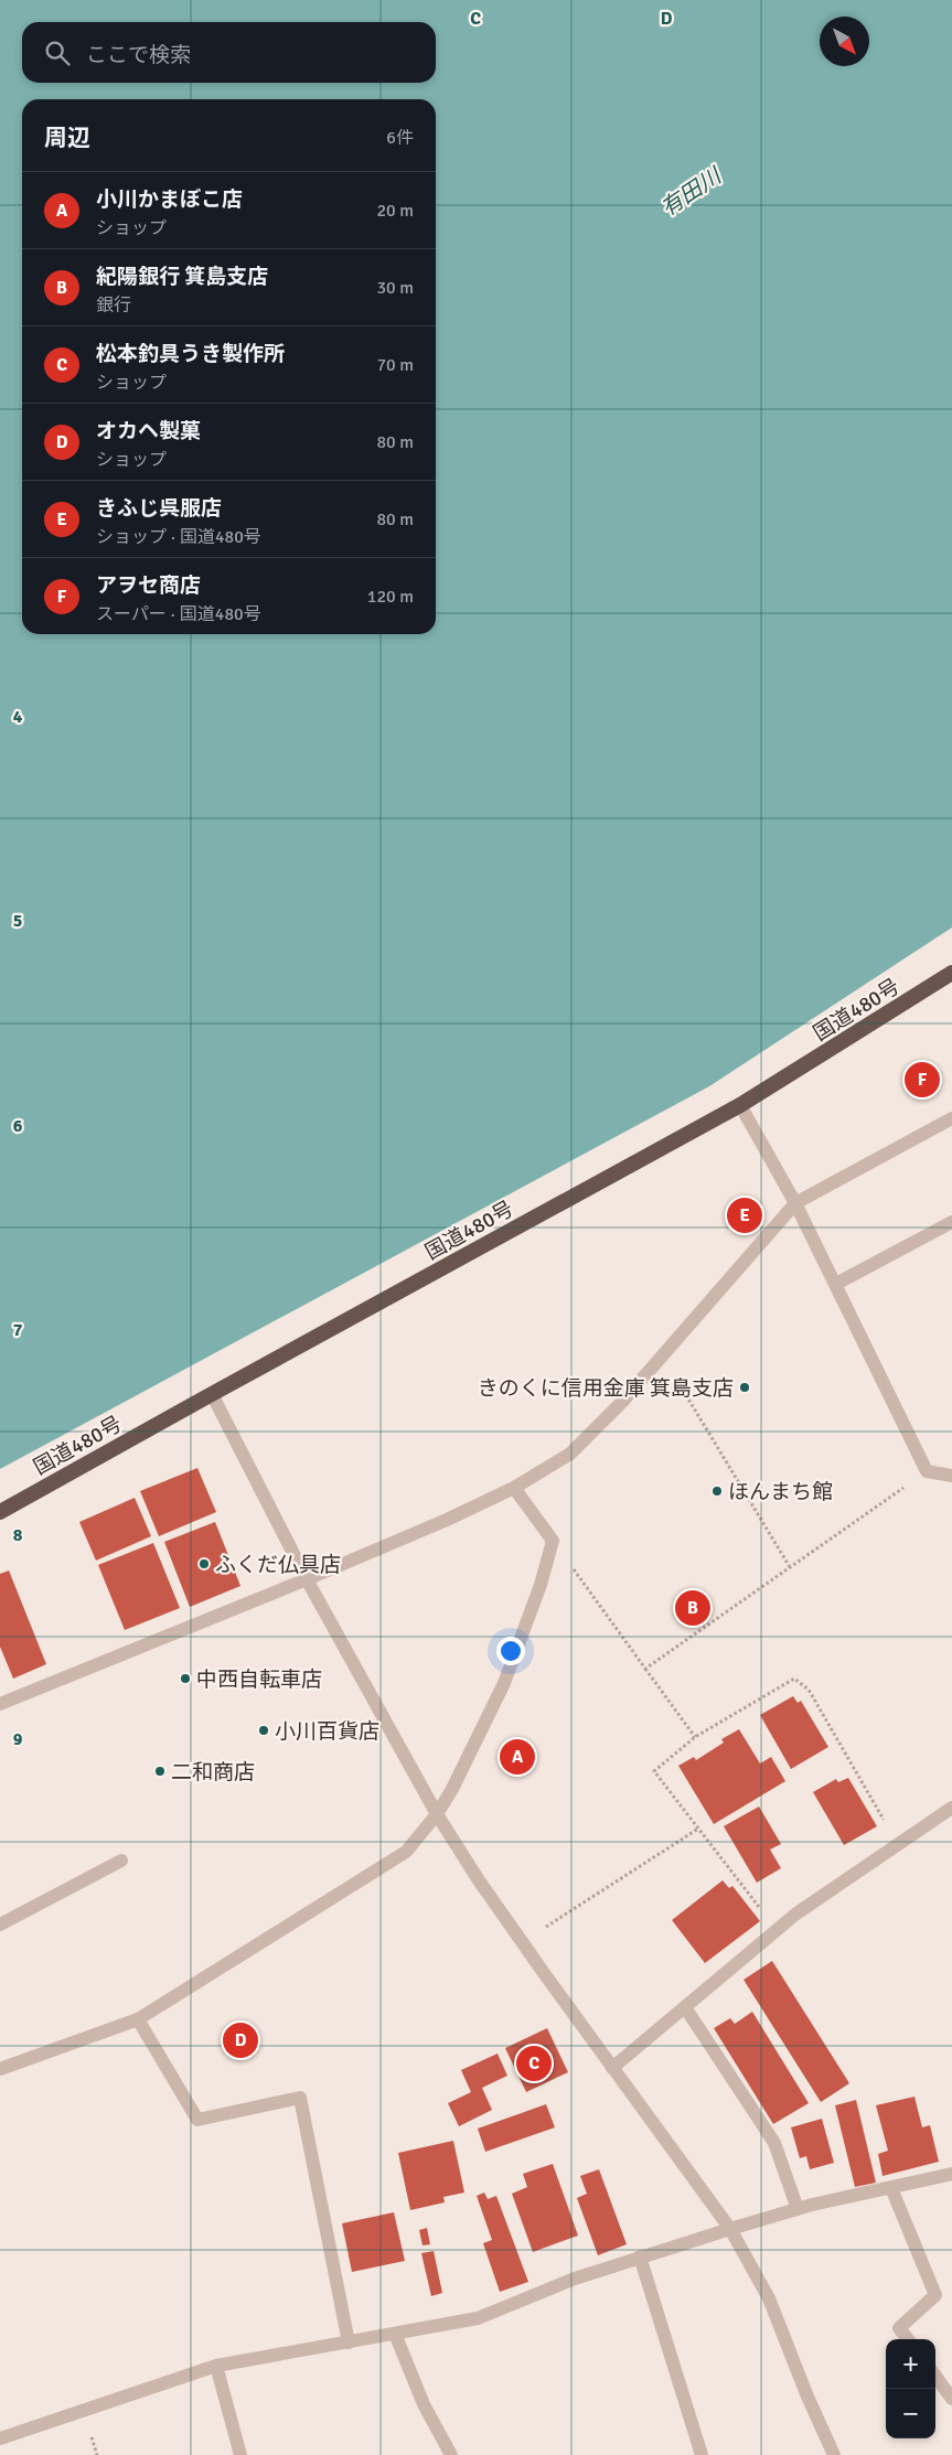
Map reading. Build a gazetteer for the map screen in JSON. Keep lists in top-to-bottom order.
{
  "streets": {
    "highway": ["国道480号"]
  },
  "water": ["有田川"],
  "places": [
    "きのくに信用金庫 箕島支店",
    "ほんまち館",
    "ふくだ仏具店",
    "中西自転車店",
    "小川百貨店",
    "二和商店"
  ],
  "north": "bottom right",
  "page": {
    "search": "ここで検索",
    "heading": ["周辺", "6件"],
    "list": [
      {
        "mark": "A",
        "name": "小川かまぼこ店",
        "note": "ショップ",
        "value": "20 m"
      },
      {
        "mark": "B",
        "name": "紀陽銀行 箕島支店",
        "note": "銀行",
        "value": "30 m"
      },
      {
        "mark": "C",
        "name": "松本釣具うき製作所",
        "note": "ショップ",
        "value": "70 m"
      },
      {
        "mark": "D",
        "name": "オカヘ製菓",
        "note": "ショップ",
        "value": "80 m"
      },
      {
        "mark": "E",
        "name": "きふじ呉服店",
        "note": "ショップ · 国道480号",
        "value": "80 m"
      },
      {
        "mark": "F",
        "name": "アヲセ商店",
        "note": "スーパー · 国道480号",
        "value": "120 m"
      }
    ],
    "pins": [
      "F",
      "E",
      "B",
      "A",
      "D",
      "C"
    ],
    "map_buttons": ["+", "−"]
  },
  "grid": {
    "columns": ["C", "D"],
    "rows": [
      "4",
      "5",
      "6",
      "7",
      "8",
      "9"
    ]
  }
}
